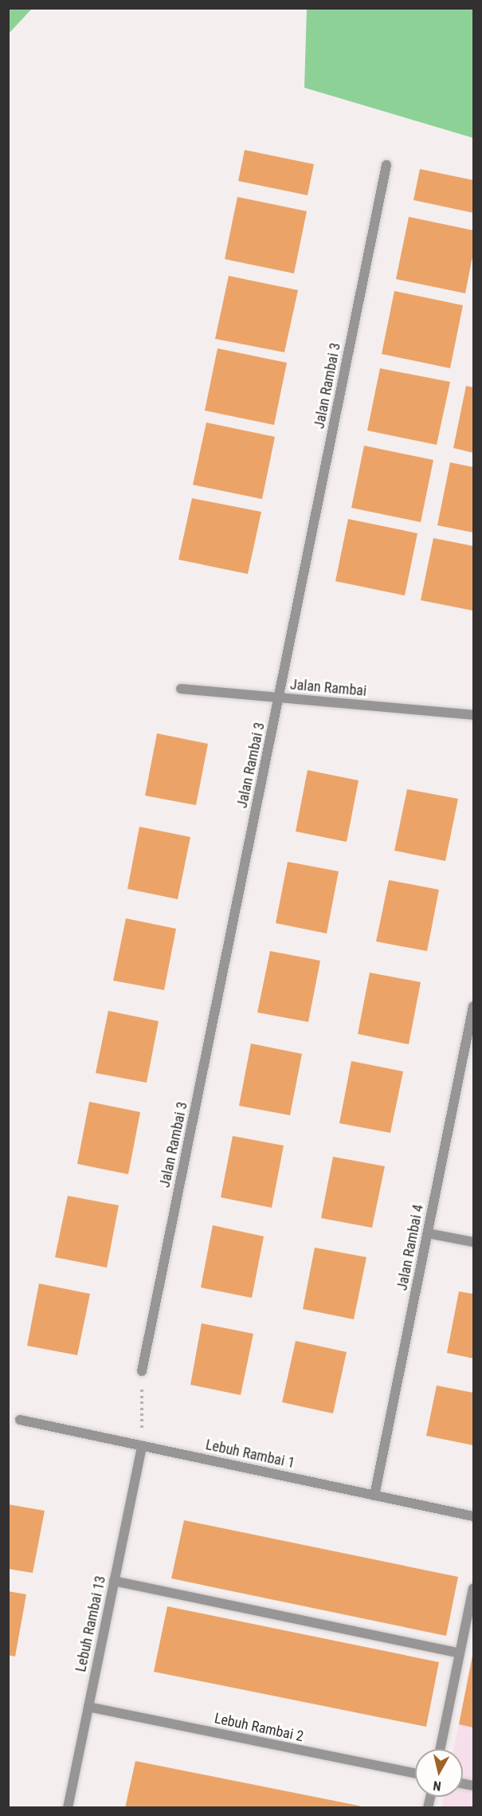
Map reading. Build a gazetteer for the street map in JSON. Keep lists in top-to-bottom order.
{
  "streets": {
    "street": [
      "Jalan Rambai 3",
      "Jalan Rambai",
      "Jalan Rambai 4",
      "Lebuh Rambai 1",
      "Lebuh Rambai 13",
      "Lebuh Rambai 2"
    ]
  },
  "crossings": [
    ["Jalan Rambai 3", "Jalan Rambai"],
    ["Jalan Rambai 4", "Lebuh Rambai 1"],
    ["Lebuh Rambai 1", "Lebuh Rambai 13"],
    ["Lebuh Rambai 13", "Lebuh Rambai 2"]
  ],
  "north": "bottom"
}
